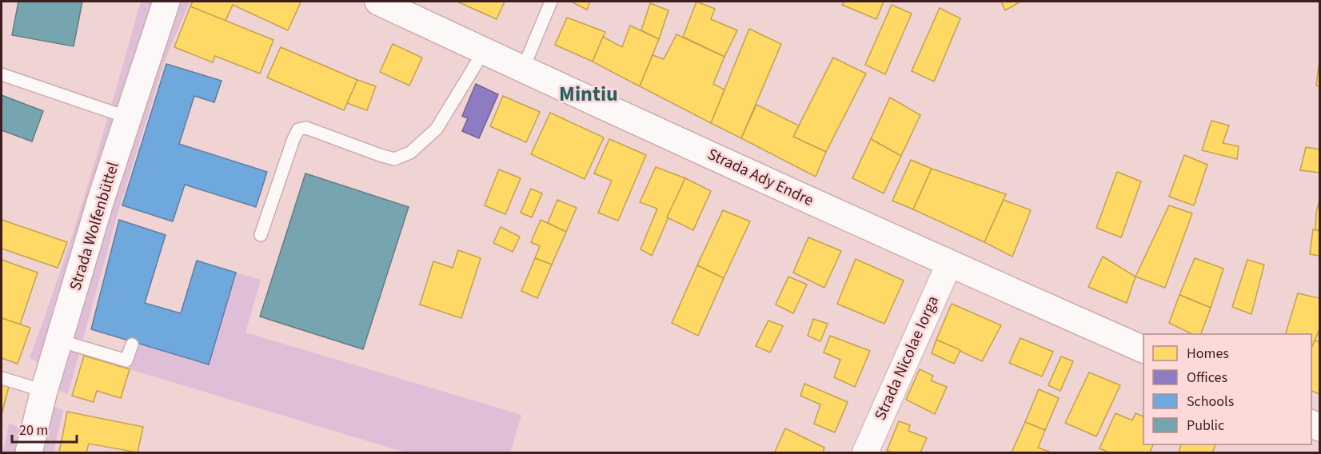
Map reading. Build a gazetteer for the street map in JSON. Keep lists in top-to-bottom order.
{
  "streets": {
    "main road": ["Strada Ady Endre", "Strada Wolfenbüttel"],
    "street": ["Strada Nicolae Iorga"]
  },
  "crossings": [
    ["Strada Ady Endre", "Strada Nicolae Iorga"]
  ],
  "districts": ["Mintiu"],
  "legend": [
    "Homes",
    "Offices",
    "Schools",
    "Public"
  ],
  "scale_bar": "20 m"
}
